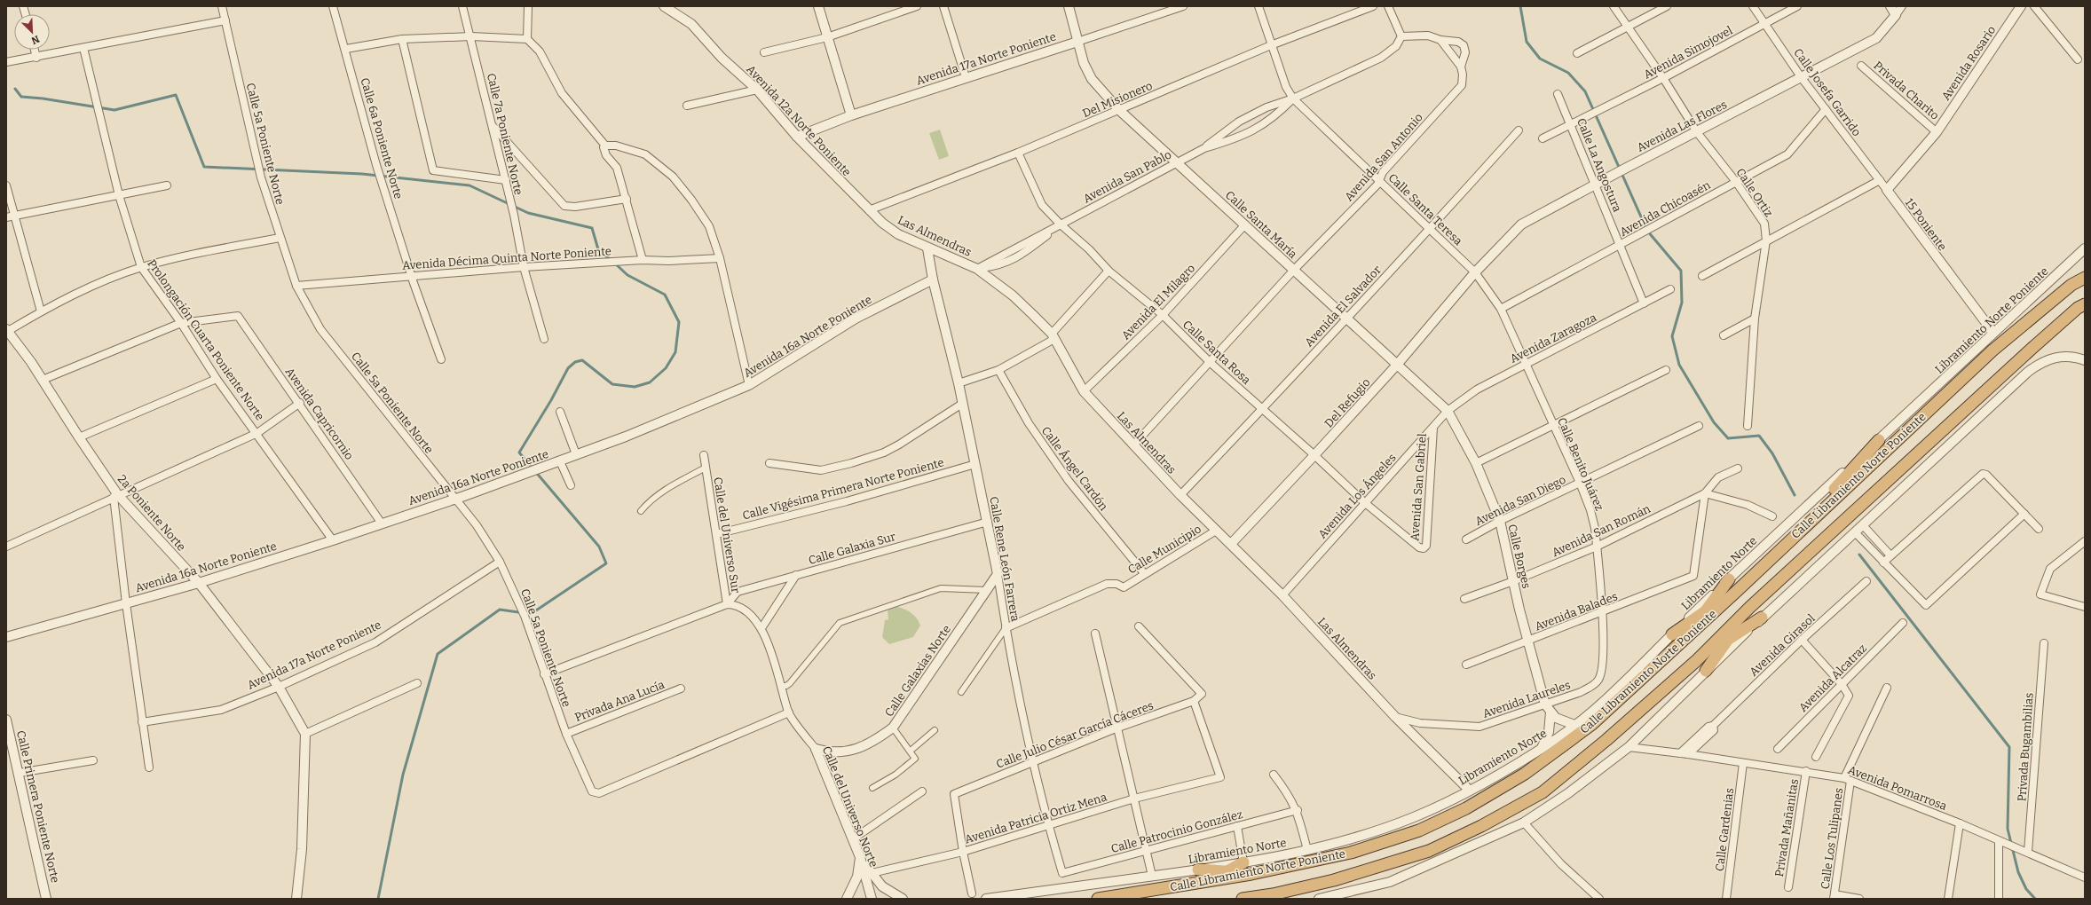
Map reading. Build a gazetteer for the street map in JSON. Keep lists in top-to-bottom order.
{
  "streets": {
    "highway": ["Calle Libramiento Norte Poniente"],
    "street": [
      "Avenida Simojovel",
      "Avenida 17a Norte Poniente",
      "Avenida Rosario",
      "Privada Charito",
      "Calle Josefa Garrido",
      "Del Misionero",
      "Avenida 12a Norte Poniente",
      "Avenida Las Flores",
      "Calle 7a Poniente Norte",
      "Calle 6a Poniente Norte",
      "Calle 5a Poniente Norte",
      "Avenida San Antonio",
      "Calle La Angostura",
      "Avenida San Pablo",
      "Calle Ortiz",
      "Avenida Chicoasén",
      "Calle Santa Teresa",
      "Calle Santa María",
      "15 Poniente",
      "Las Almendras",
      "Avenida Décima Quinta Norte Poniente",
      "Avenida El Milagro",
      "Avenida El Salvador",
      "Libramiento Norte Poniente",
      "Avenida 16a Norte Poniente",
      "Avenida Zaragoza",
      "Prolongación Cuarta Poniente Norte",
      "Calle Santa Rosa",
      "Del Refugio",
      "Avenida Capricornio",
      "Calle Benito Juárez",
      "Calle Ángel Cardón",
      "Avenida San Gabriel",
      "Calle Vigésima Primera Norte Poniente",
      "Avenida Los Ángeles",
      "Avenida San Diego",
      "2a Poniente Norte",
      "Avenida San Román",
      "Calle del Universo Sur",
      "Calle Galaxia Sur",
      "Calle Municipio",
      "Calle Borges",
      "Calle Rene León Farrera",
      "Libramiento Norte",
      "Avenida Balades",
      "Avenida Girasol",
      "Calle Galaxias Norte",
      "Avenida Alcatraz",
      "Avenida Laureles",
      "Privada Ana Lucía",
      "Calle Julio César García Cáceres",
      "Privada Bugambilias",
      "Avenida Pomarrosa",
      "Calle Primera Poniente Norte",
      "Calle del Universo Norte",
      "Avenida Patricia Ortiz Mena",
      "Privada Mañanitas",
      "Calle Gardenias",
      "Calle Patrocinio González",
      "Calle Los Tulipanes"
    ]
  },
  "crossings": [
    ["Avenida Simojovel", "Calle Josefa Garrido"],
    ["Avenida Simojovel", "Calle La Angostura"],
    ["Avenida Simojovel", "Calle Ortiz"],
    ["Avenida 17a Norte Poniente", "Avenida 12a Norte Poniente"],
    ["Avenida 17a Norte Poniente", "Calle 5a Poniente Norte"],
    ["Avenida 17a Norte Poniente", "Calle Santa María"],
    ["Avenida 17a Norte Poniente", "2a Poniente Norte"],
    ["Avenida Rosario", "Privada Charito"],
    ["Calle Josefa Garrido", "Avenida Las Flores"],
    ["Calle Josefa Garrido", "Avenida Chicoasén"],
    ["Calle Josefa Garrido", "15 Poniente"],
    ["Del Misionero", "Avenida 12a Norte Poniente"],
    ["Del Misionero", "Calle Santa Teresa"],
    ["Del Misionero", "Calle Santa María"],
    ["Del Misionero", "Las Almendras"],
    ["Del Misionero", "Calle Santa Rosa"],
    ["Avenida 12a Norte Poniente", "Las Almendras"],
    ["Avenida Las Flores", "Calle La Angostura"],
    ["Avenida Las Flores", "Calle Ortiz"],
    ["Avenida Las Flores", "Calle Santa Teresa"],
    ["Avenida Las Flores", "Del Refugio"],
    ["Avenida Las Flores", "Calle Benito Juárez"],
    ["Calle 7a Poniente Norte", "Avenida Décima Quinta Norte Poniente"],
    ["Calle 6a Poniente Norte", "Avenida Décima Quinta Norte Poniente"],
    ["Calle 5a Poniente Norte", "Avenida Décima Quinta Norte Poniente"],
    ["Calle 5a Poniente Norte", "Avenida 16a Norte Poniente"],
    ["Calle 5a Poniente Norte", "Privada Ana Lucía"],
    ["Calle 5a Poniente Norte", "Calle del Universo Norte"],
    ["Avenida San Antonio", "Calle Santa Teresa"],
    ["Avenida San Antonio", "Calle Santa María"],
    ["Avenida San Antonio", "Las Almendras"],
    ["Avenida San Antonio", "Calle Santa Rosa"],
    ["Calle La Angostura", "Avenida Chicoasén"],
    ["Calle La Angostura", "Avenida Zaragoza"],
    ["Avenida San Pablo", "Calle Santa Teresa"],
    ["Avenida San Pablo", "Calle Santa María"],
    ["Avenida San Pablo", "Las Almendras"],
    ["Avenida San Pablo", "Calle Santa Rosa"],
    ["Calle Ortiz", "Avenida Chicoasén"],
    ["Avenida Chicoasén", "Calle Benito Juárez"],
    ["Calle Santa Teresa", "Avenida El Salvador"],
    ["Calle Santa Teresa", "Del Refugio"],
    ["Calle Santa Teresa", "Calle Benito Juárez"],
    ["Calle Santa María", "Avenida El Milagro"],
    ["Calle Santa María", "Avenida El Salvador"],
    ["Calle Santa María", "Avenida Zaragoza"],
    ["Calle Santa María", "Del Refugio"],
    ["Calle Santa María", "Avenida Los Ángeles"],
    ["Calle Santa María", "Calle Borges"],
    ["15 Poniente", "Libramiento Norte Poniente"],
    ["Las Almendras", "Avenida El Milagro"],
    ["Las Almendras", "Avenida El Salvador"],
    ["Las Almendras", "Del Refugio"],
    ["Las Almendras", "Avenida Los Ángeles"],
    ["Las Almendras", "Calle Municipio"],
    ["Las Almendras", "Calle Rene León Farrera"],
    ["Las Almendras", "Libramiento Norte"],
    ["Las Almendras", "Avenida Laureles"],
    ["Avenida El Milagro", "Calle Santa Rosa"],
    ["Avenida El Salvador", "Calle Santa Rosa"],
    ["Libramiento Norte Poniente", "Libramiento Norte"],
    ["Avenida 16a Norte Poniente", "Prolongación Cuarta Poniente Norte"],
    ["Avenida 16a Norte Poniente", "Avenida Capricornio"],
    ["Avenida 16a Norte Poniente", "2a Poniente Norte"],
    ["Avenida 16a Norte Poniente", "Calle Rene León Farrera"],
    ["Avenida Zaragoza", "Calle Benito Juárez"],
    ["Avenida Zaragoza", "Avenida Los Ángeles"],
    ["Avenida Zaragoza", "Calle Borges"],
    ["Prolongación Cuarta Poniente Norte", "Avenida Capricornio"],
    ["Calle Santa Rosa", "Del Refugio"],
    ["Calle Santa Rosa", "Avenida San Gabriel"],
    ["Calle Santa Rosa", "Avenida Los Ángeles"],
    ["Del Refugio", "Calle Benito Juárez"],
    ["Calle Benito Juárez", "Avenida San Diego"],
    ["Calle Benito Juárez", "Avenida San Román"],
    ["Calle Benito Juárez", "Avenida Balades"],
    ["Calle Benito Juárez", "Avenida Laureles"],
    ["Calle Ángel Cardón", "Calle Municipio"],
    ["Avenida San Gabriel", "Avenida Los Ángeles"],
    ["Calle Vigésima Primera Norte Poniente", "Calle del Universo Sur"],
    ["Calle Vigésima Primera Norte Poniente", "Calle Rene León Farrera"],
    ["Avenida Los Ángeles", "Calle Borges"],
    ["Avenida San Diego", "Calle Borges"],
    ["Avenida San Román", "Calle Borges"],
    ["Avenida San Román", "Avenida Balades"],
    ["Calle del Universo Sur", "Calle Galaxia Sur"],
    ["Calle del Universo Sur", "Calle del Universo Norte"],
    ["Calle Galaxia Sur", "Calle Rene León Farrera"],
    ["Calle Municipio", "Calle Rene León Farrera"],
    ["Calle Borges", "Libramiento Norte"],
    ["Calle Borges", "Avenida Balades"],
    ["Calle Borges", "Avenida Laureles"],
    ["Calle Rene León Farrera", "Calle Galaxias Norte"],
    ["Calle Rene León Farrera", "Calle Julio César García Cáceres"],
    ["Calle Rene León Farrera", "Avenida Patricia Ortiz Mena"],
    ["Calle Rene León Farrera", "Calle Patrocinio González"],
    ["Avenida Girasol", "Avenida Pomarrosa"],
    ["Calle Galaxias Norte", "Calle del Universo Norte"],
    ["Calle Julio César García Cáceres", "Avenida Patricia Ortiz Mena"],
    ["Privada Bugambilias", "Avenida Pomarrosa"],
    ["Avenida Pomarrosa", "Privada Mañanitas"],
    ["Avenida Pomarrosa", "Calle Gardenias"],
    ["Avenida Pomarrosa", "Calle Los Tulipanes"],
    ["Calle del Universo Norte", "Avenida Patricia Ortiz Mena"]
  ],
  "north": "bottom right"
}
